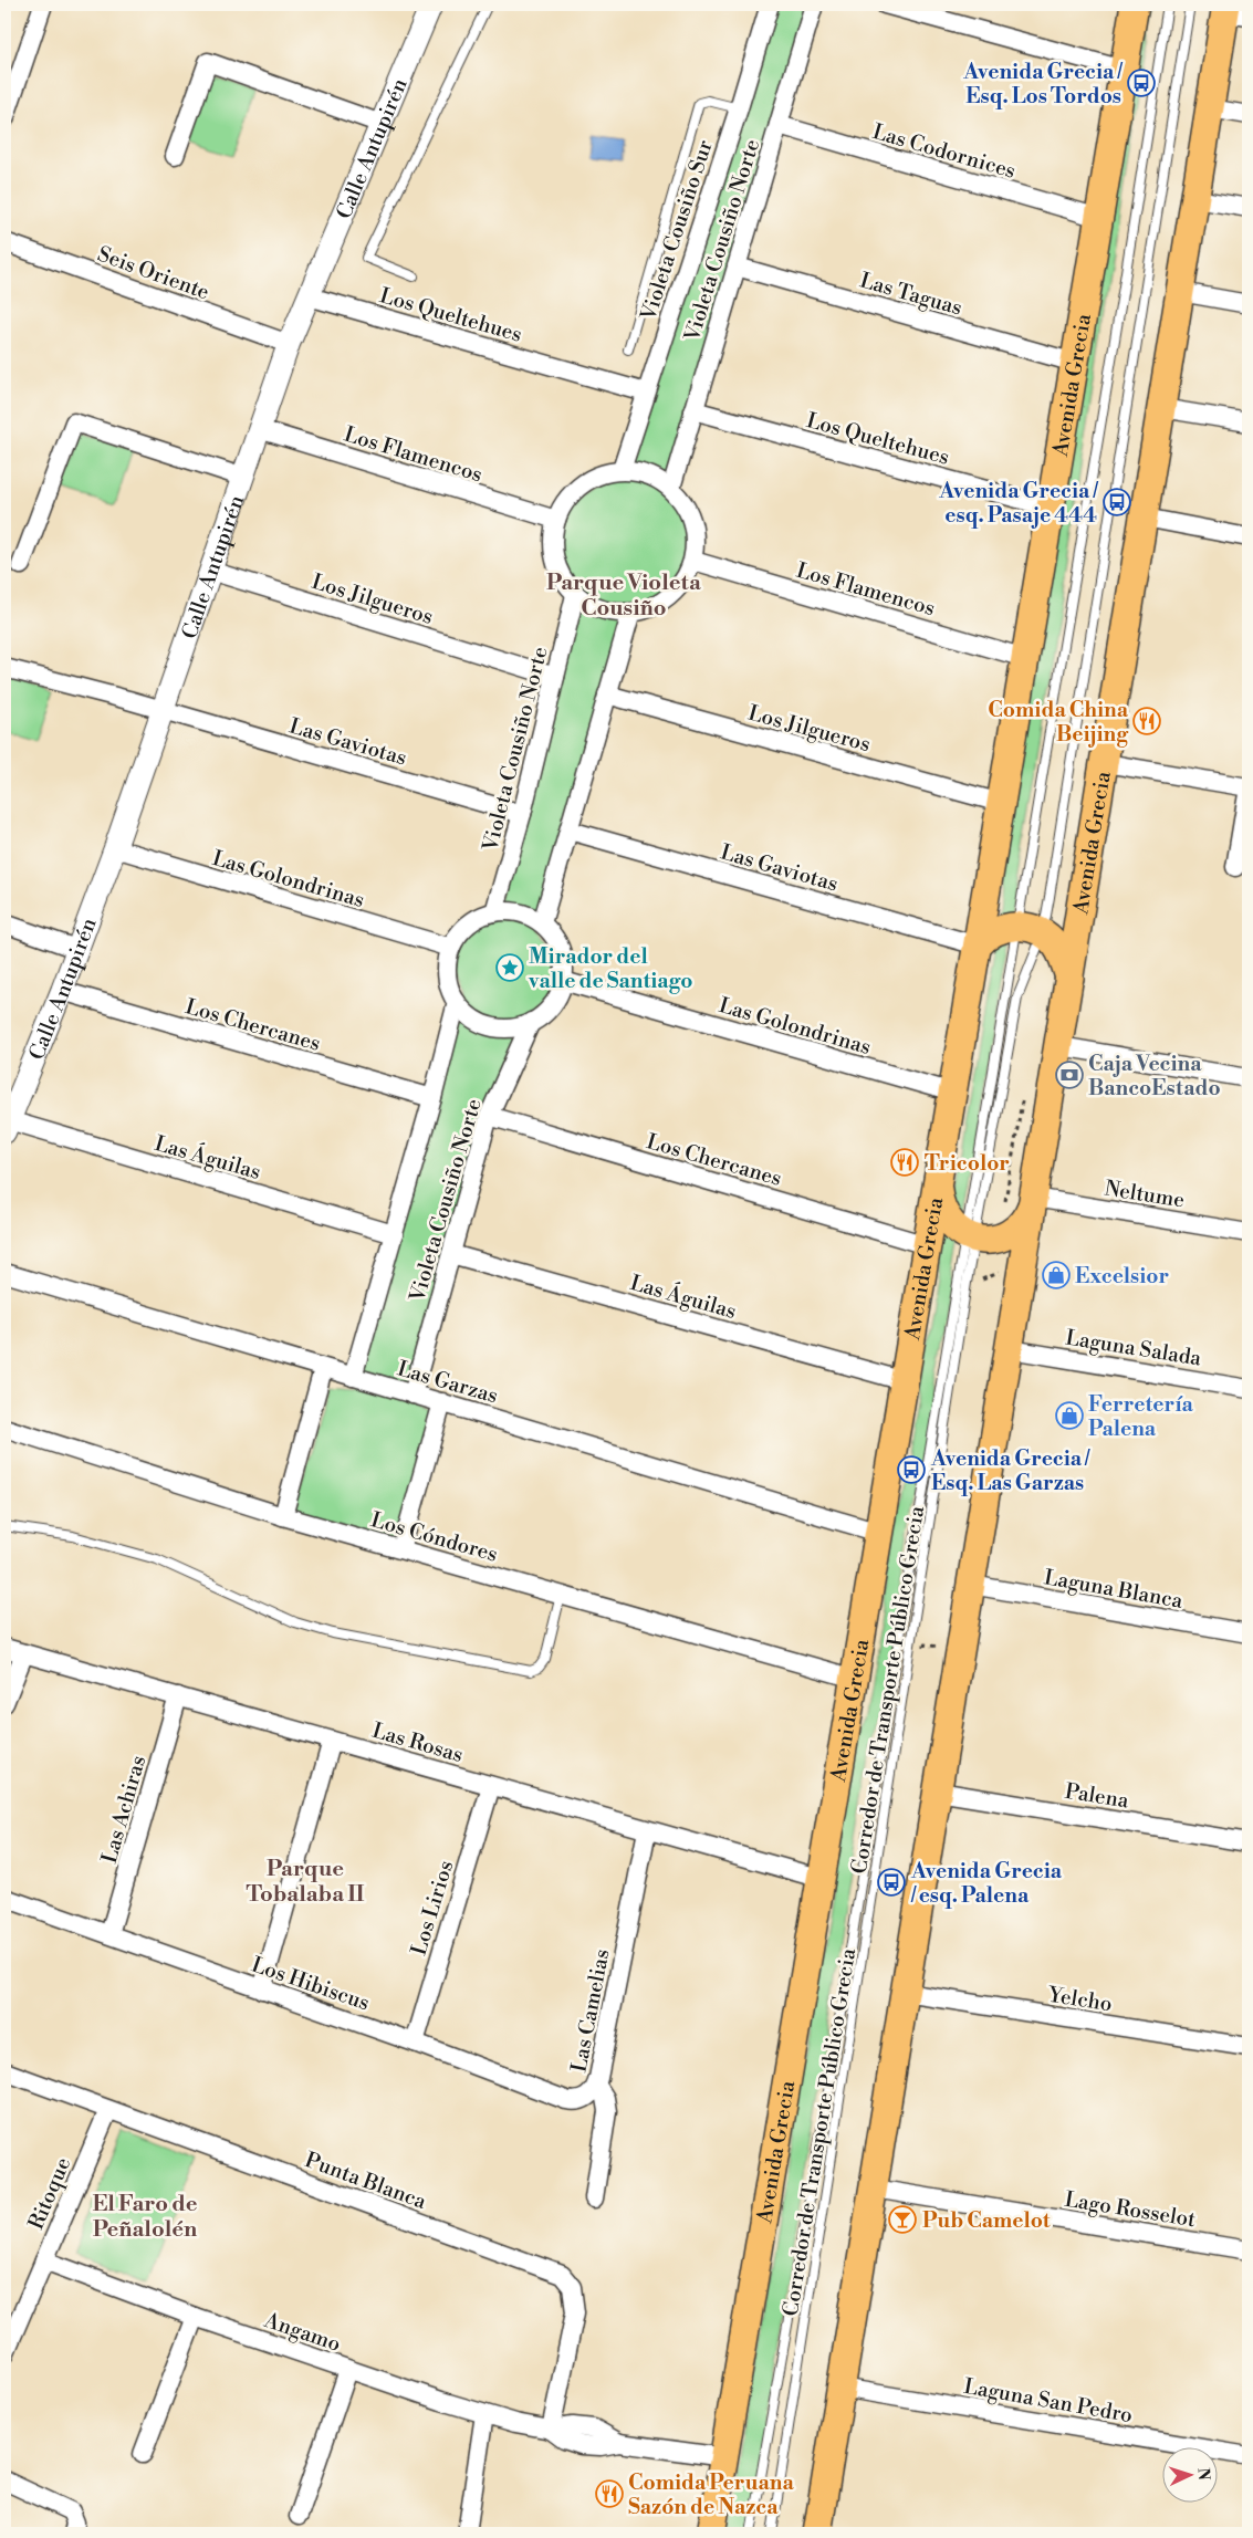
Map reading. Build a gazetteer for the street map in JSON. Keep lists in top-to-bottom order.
{
  "streets": {
    "main road": ["Avenida Grecia"],
    "street": [
      "Calle Antupirén",
      "Las Codornices",
      "Violeta Cousiño Sur",
      "Violeta Cousiño Norte",
      "Seis Oriente",
      "Las Taguas",
      "Los Queltehues",
      "Los Flamencos",
      "Los Jilgueros",
      "Las Gaviotas",
      "Las Golondrinas",
      "Los Chercanes",
      "Las Águilas",
      "Neltume",
      "Laguna Salada",
      "Las Garzas",
      "Los Cóndores",
      "Laguna Blanca",
      "Las Rosas",
      "Palena",
      "Las Achiras",
      "Los Lirios",
      "Los Hibiscus",
      "Yelcho",
      "Las Camelias",
      "Punta Blanca",
      "Ritoque",
      "Lago Rosselot",
      "Angamo",
      "Laguna San Pedro"
    ],
    "lane": ["Corredor de Transporte Público Grecia"]
  },
  "crossings": [
    ["Calle Antupirén", "Seis Oriente"],
    ["Calle Antupirén", "Los Queltehues"],
    ["Calle Antupirén", "Los Flamencos"],
    ["Calle Antupirén", "Los Jilgueros"],
    ["Calle Antupirén", "Las Gaviotas"],
    ["Calle Antupirén", "Las Golondrinas"],
    ["Calle Antupirén", "Los Chercanes"],
    ["Calle Antupirén", "Las Águilas"],
    ["Las Codornices", "Violeta Cousiño Norte"],
    ["Las Codornices", "Avenida Grecia"],
    ["Violeta Cousiño Sur", "Violeta Cousiño Norte"],
    ["Violeta Cousiño Sur", "Los Queltehues"],
    ["Violeta Cousiño Sur", "Los Flamencos"],
    ["Violeta Cousiño Norte", "Las Taguas"],
    ["Violeta Cousiño Norte", "Los Queltehues"],
    ["Violeta Cousiño Norte", "Los Flamencos"],
    ["Violeta Cousiño Norte", "Los Jilgueros"],
    ["Violeta Cousiño Norte", "Las Gaviotas"],
    ["Violeta Cousiño Norte", "Las Golondrinas"],
    ["Violeta Cousiño Norte", "Los Chercanes"],
    ["Violeta Cousiño Norte", "Las Águilas"],
    ["Violeta Cousiño Norte", "Las Garzas"],
    ["Las Taguas", "Avenida Grecia"],
    ["Los Queltehues", "Avenida Grecia"],
    ["Avenida Grecia", "Los Flamencos"],
    ["Avenida Grecia", "Los Jilgueros"],
    ["Avenida Grecia", "Las Gaviotas"],
    ["Avenida Grecia", "Las Golondrinas"],
    ["Avenida Grecia", "Los Chercanes"],
    ["Avenida Grecia", "Las Águilas"],
    ["Avenida Grecia", "Neltume"],
    ["Avenida Grecia", "Laguna Salada"],
    ["Avenida Grecia", "Las Garzas"],
    ["Avenida Grecia", "Los Cóndores"],
    ["Avenida Grecia", "Laguna Blanca"],
    ["Avenida Grecia", "Las Rosas"],
    ["Avenida Grecia", "Palena"],
    ["Avenida Grecia", "Yelcho"],
    ["Avenida Grecia", "Lago Rosselot"],
    ["Avenida Grecia", "Angamo"],
    ["Avenida Grecia", "Laguna San Pedro"],
    ["Las Rosas", "Las Achiras"],
    ["Las Rosas", "Los Lirios"],
    ["Las Rosas", "Las Camelias"],
    ["Las Achiras", "Los Hibiscus"],
    ["Los Lirios", "Los Hibiscus"],
    ["Los Hibiscus", "Las Camelias"],
    ["Punta Blanca", "Ritoque"],
    ["Punta Blanca", "Angamo"],
    ["Ritoque", "Angamo"]
  ],
  "districts": ["Parque Violeta Cousiño", "Parque Tobalaba II", "El Faro de Peñalolén"],
  "places": {
    "bus stop": [
      "Avenida Grecia / Esq. Los Tordos",
      "Avenida Grecia / esq. Pasaje 444",
      "Avenida Grecia / Esq. Las Garzas",
      "Avenida Grecia / esq. Palena"
    ],
    "restaurant": ["Comida China Beijing", "Tricolor", "Comida Peruana Sazón de Nazca"],
    "place": ["Mirador del valle de Santiago"],
    "bank": ["Caja Vecina BancoEstado"],
    "shop": ["Excelsior", "Ferretería Palena"],
    "bar": ["Pub Camelot"]
  },
  "north": "right"
}
